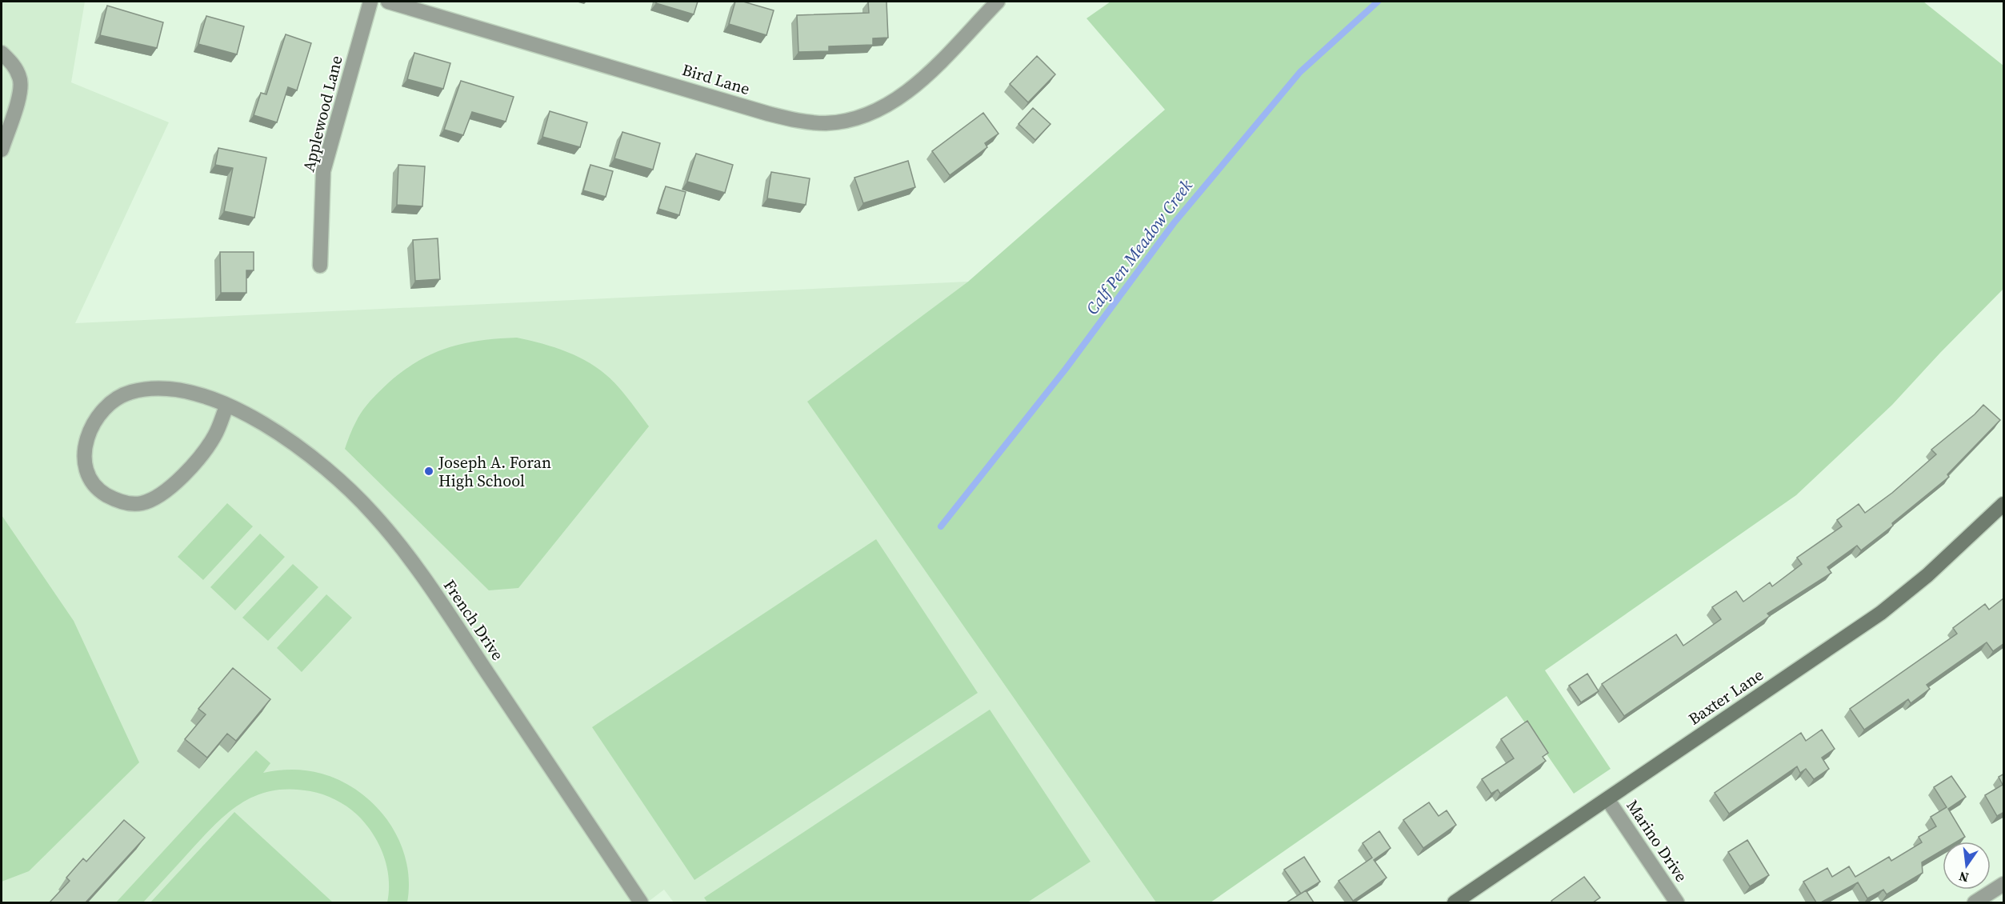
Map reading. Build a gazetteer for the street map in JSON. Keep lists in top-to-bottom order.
{
  "streets": {
    "street": [
      "Bird Lane",
      "Applewood Lane",
      "French Drive",
      "Baxter Lane",
      "Marino Drive"
    ]
  },
  "crossings": [
    ["Baxter Lane", "Marino Drive"]
  ],
  "water": ["Calf Pen Meadow Creek"],
  "places": ["Joseph A. Foran High School"],
  "north": "bottom"
}
